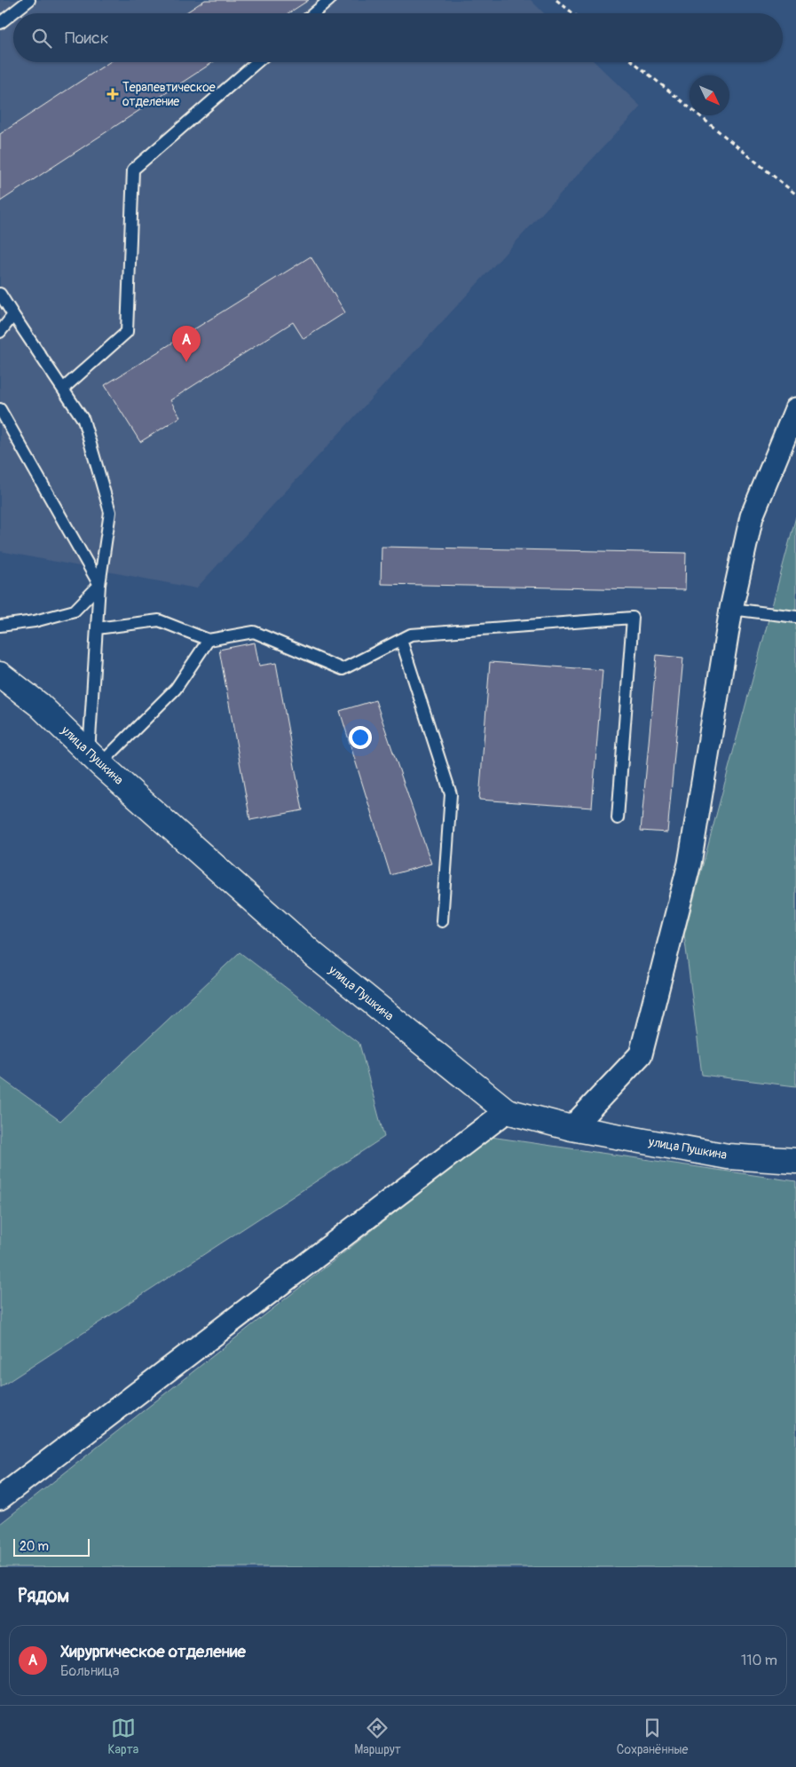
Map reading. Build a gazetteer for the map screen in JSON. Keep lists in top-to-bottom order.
{
  "streets": {
    "street": ["улица Пушкина"]
  },
  "places": {
    "health": ["Терапевтическое отделение"]
  },
  "scale_bar": "20 m",
  "north": "bottom right",
  "page": {
    "search": "Поиск",
    "pins": "A",
    "scale": "20 m",
    "heading": "Рядом",
    "list": [
      {
        "mark": "A",
        "name": "Хирургическое отделение",
        "note": "Больница",
        "value": "110 m"
      }
    ],
    "nav": ["Карта", "Маршрут", "Сохранённые"]
  }
}
